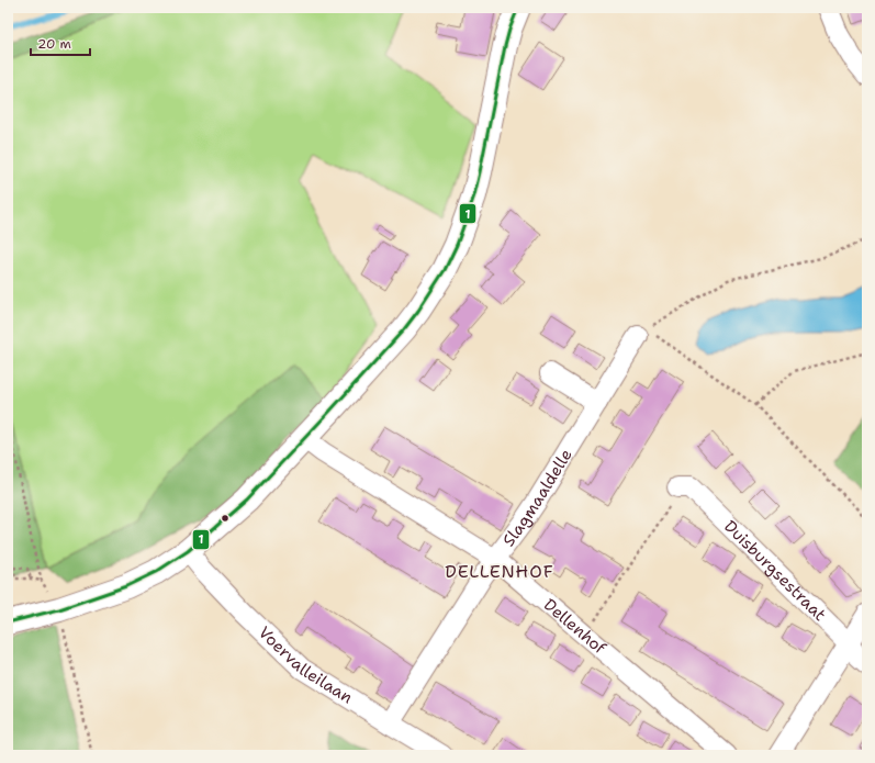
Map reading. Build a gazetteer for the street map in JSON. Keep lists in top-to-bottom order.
{
  "streets": {
    "street": [
      "Slagmaaldelle",
      "Duisburgsestraat",
      "Dellenhof",
      "Voervalleilaan"
    ]
  },
  "crossings": [
    ["Slagmaaldelle", "Dellenhof"],
    ["Slagmaaldelle", "Voervalleilaan"]
  ],
  "districts": ["DELLENHOF"],
  "lines": ["transit line 1"],
  "scale_bar": "20 m"
}
